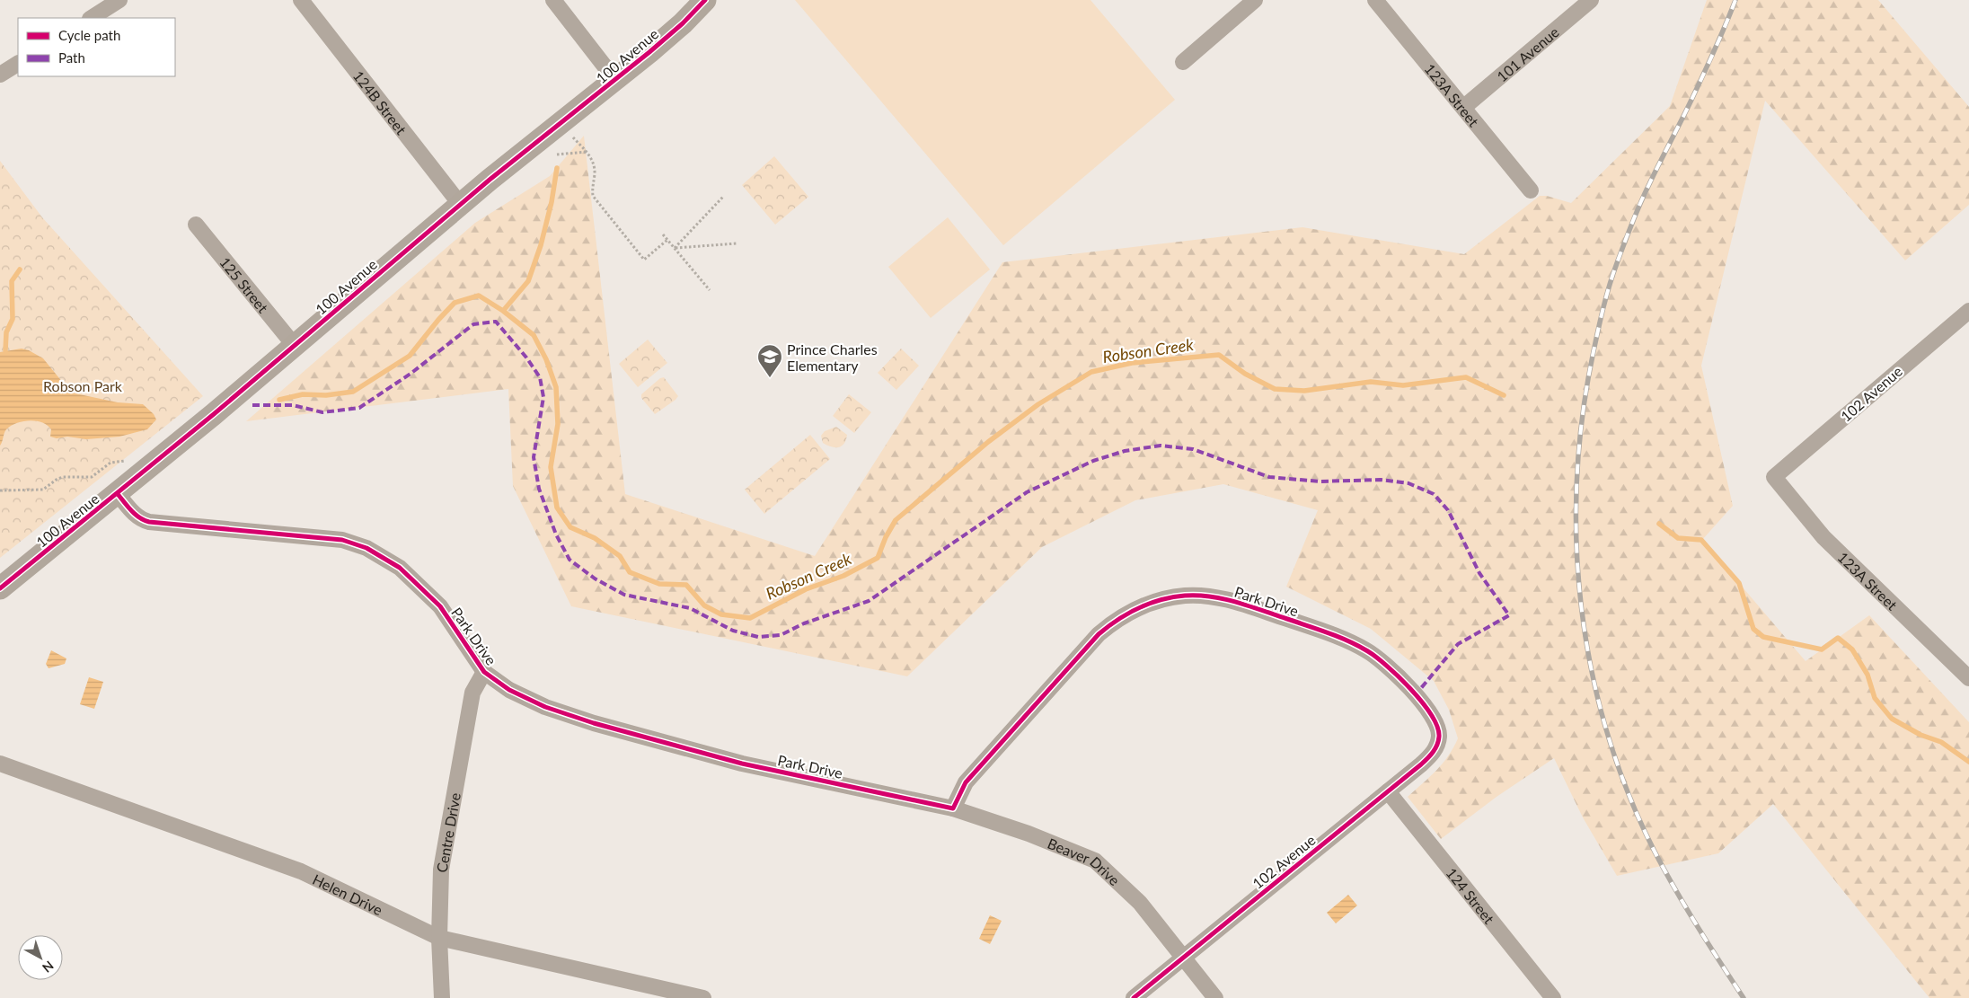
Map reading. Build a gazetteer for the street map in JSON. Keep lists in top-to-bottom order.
{
  "streets": {
    "street": [
      "101 Avenue",
      "100 Avenue",
      "123A Street",
      "124B Street",
      "125 Street",
      "102 Avenue",
      "Park Drive",
      "Centre Drive",
      "Beaver Drive",
      "Helen Drive",
      "124 Street"
    ]
  },
  "crossings": [
    ["101 Avenue", "123A Street"],
    ["100 Avenue", "124B Street"],
    ["100 Avenue", "125 Street"],
    ["100 Avenue", "Park Drive"],
    ["123A Street", "102 Avenue"],
    ["102 Avenue", "Park Drive"],
    ["102 Avenue", "Beaver Drive"],
    ["102 Avenue", "124 Street"],
    ["Park Drive", "Centre Drive"],
    ["Park Drive", "Beaver Drive"],
    ["Centre Drive", "Helen Drive"]
  ],
  "water": ["Robson Creek"],
  "parks": ["Robson Park"],
  "places": {
    "school or university": ["Prince Charles Elementary"]
  },
  "legend": ["Cycle path", "Path"],
  "north": "bottom right"
}
